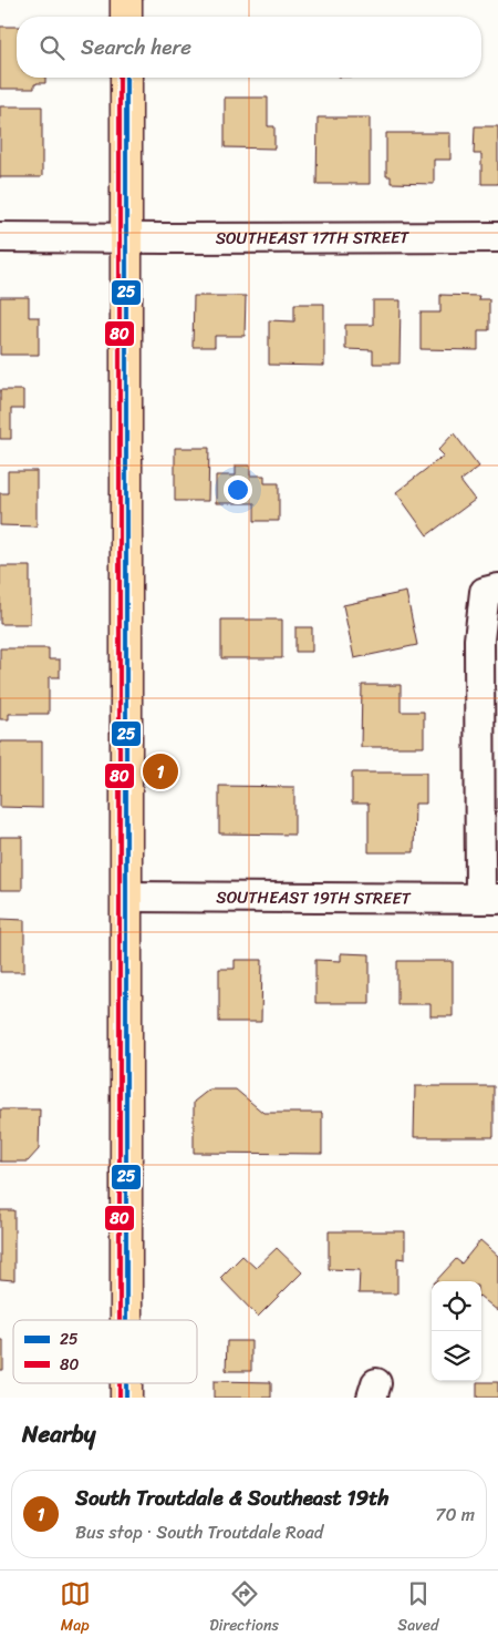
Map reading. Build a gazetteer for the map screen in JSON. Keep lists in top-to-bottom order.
{
  "streets": {
    "street": ["SOUTHEAST 17TH STREET", "SOUTHEAST 19TH STREET"]
  },
  "lines": ["transit line 25", "transit line 80"],
  "legend": ["25", "80"],
  "page": {
    "search": "Search here",
    "pins": "1",
    "heading": "Nearby",
    "list": [
      {
        "mark": "1",
        "name": "South Troutdale & Southeast 19th",
        "note": "Bus stop · South Troutdale Road",
        "value": "70 m"
      }
    ],
    "nav": ["Map", "Directions", "Saved"]
  }
}
